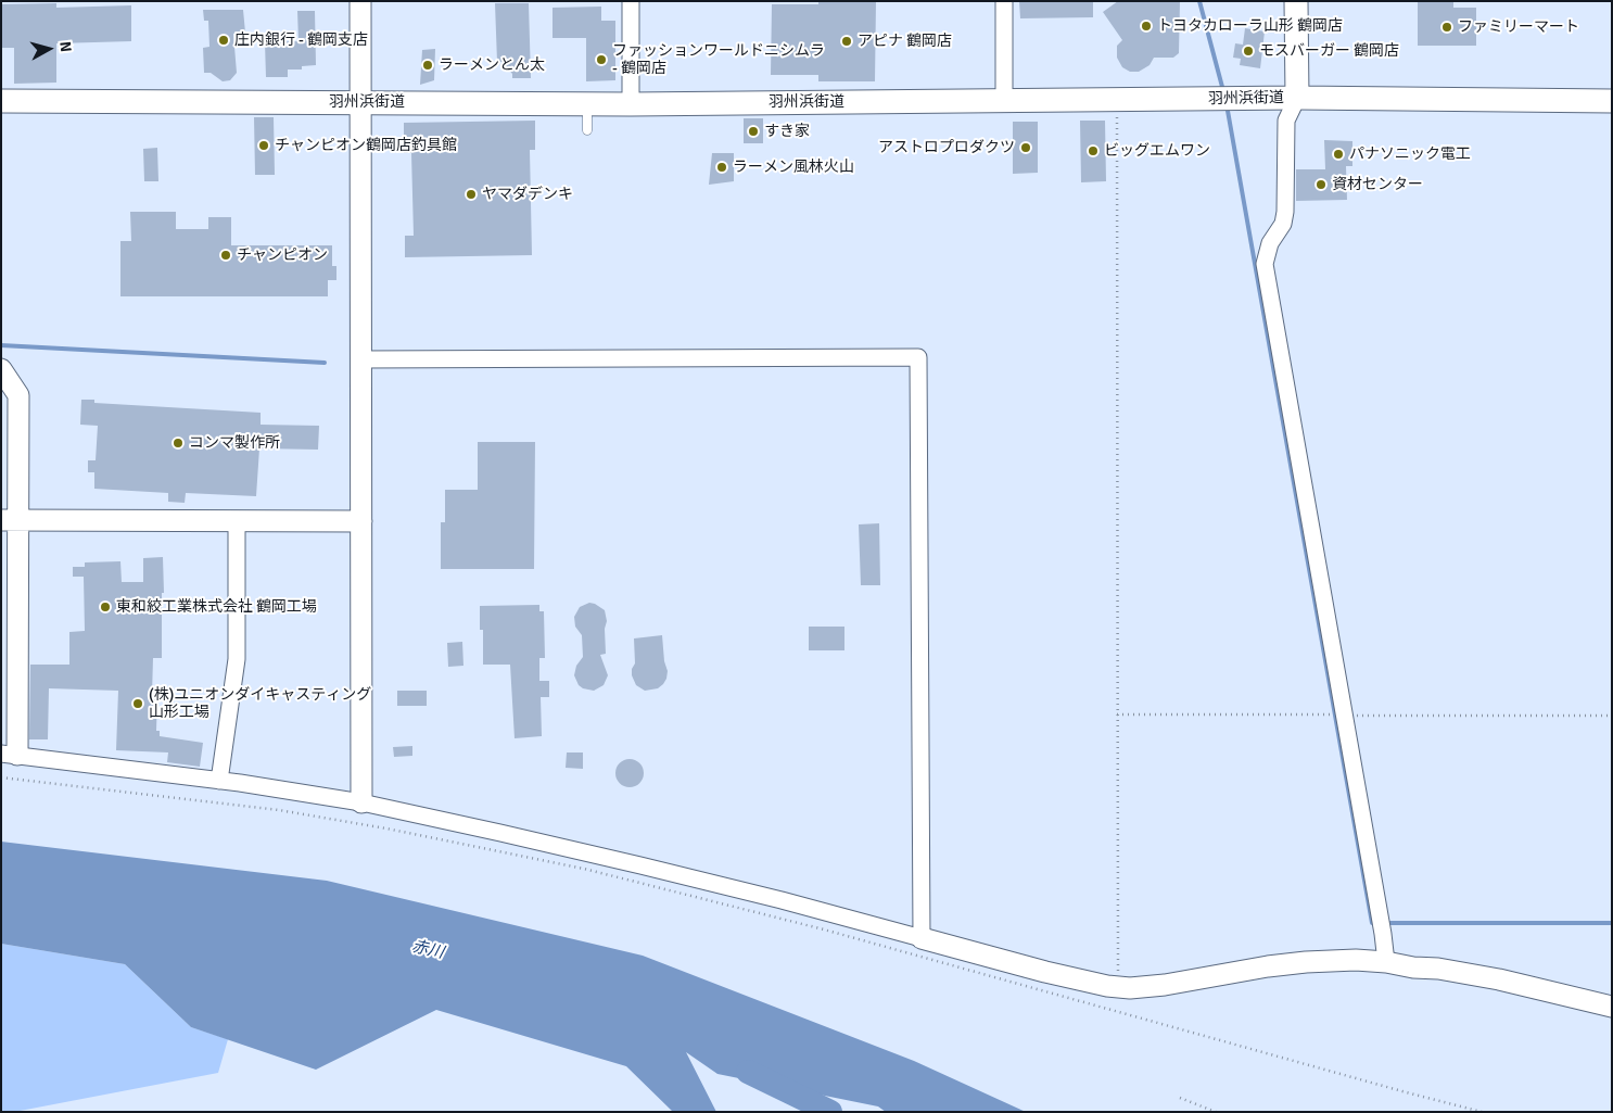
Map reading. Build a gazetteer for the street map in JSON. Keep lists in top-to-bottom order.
{
  "streets": {
    "main road": ["羽州浜街道"]
  },
  "water": ["赤川"],
  "places": [
    "トヨタカローラ山形 鶴岡店",
    "ファミリーマート",
    "庄内銀行 - 鶴岡支店",
    "アピナ 鶴岡店",
    "モスバーガー 鶴岡店",
    "ファッションワールドニシムラ - 鶴岡店",
    "ラーメンとん太",
    "すき家",
    "チャンピオン鶴岡店釣具館",
    "アストロプロダクツ",
    "ビッグエムワン",
    "パナソニック電工",
    "ラーメン風林火山",
    "資材センター",
    "ヤマダデンキ",
    "チャンピオン",
    "コンマ製作所",
    "東和絞工業株式会社 鶴岡工場",
    "(株)ユニオンダイキャスティング 山形工場"
  ],
  "north": "right"
}
